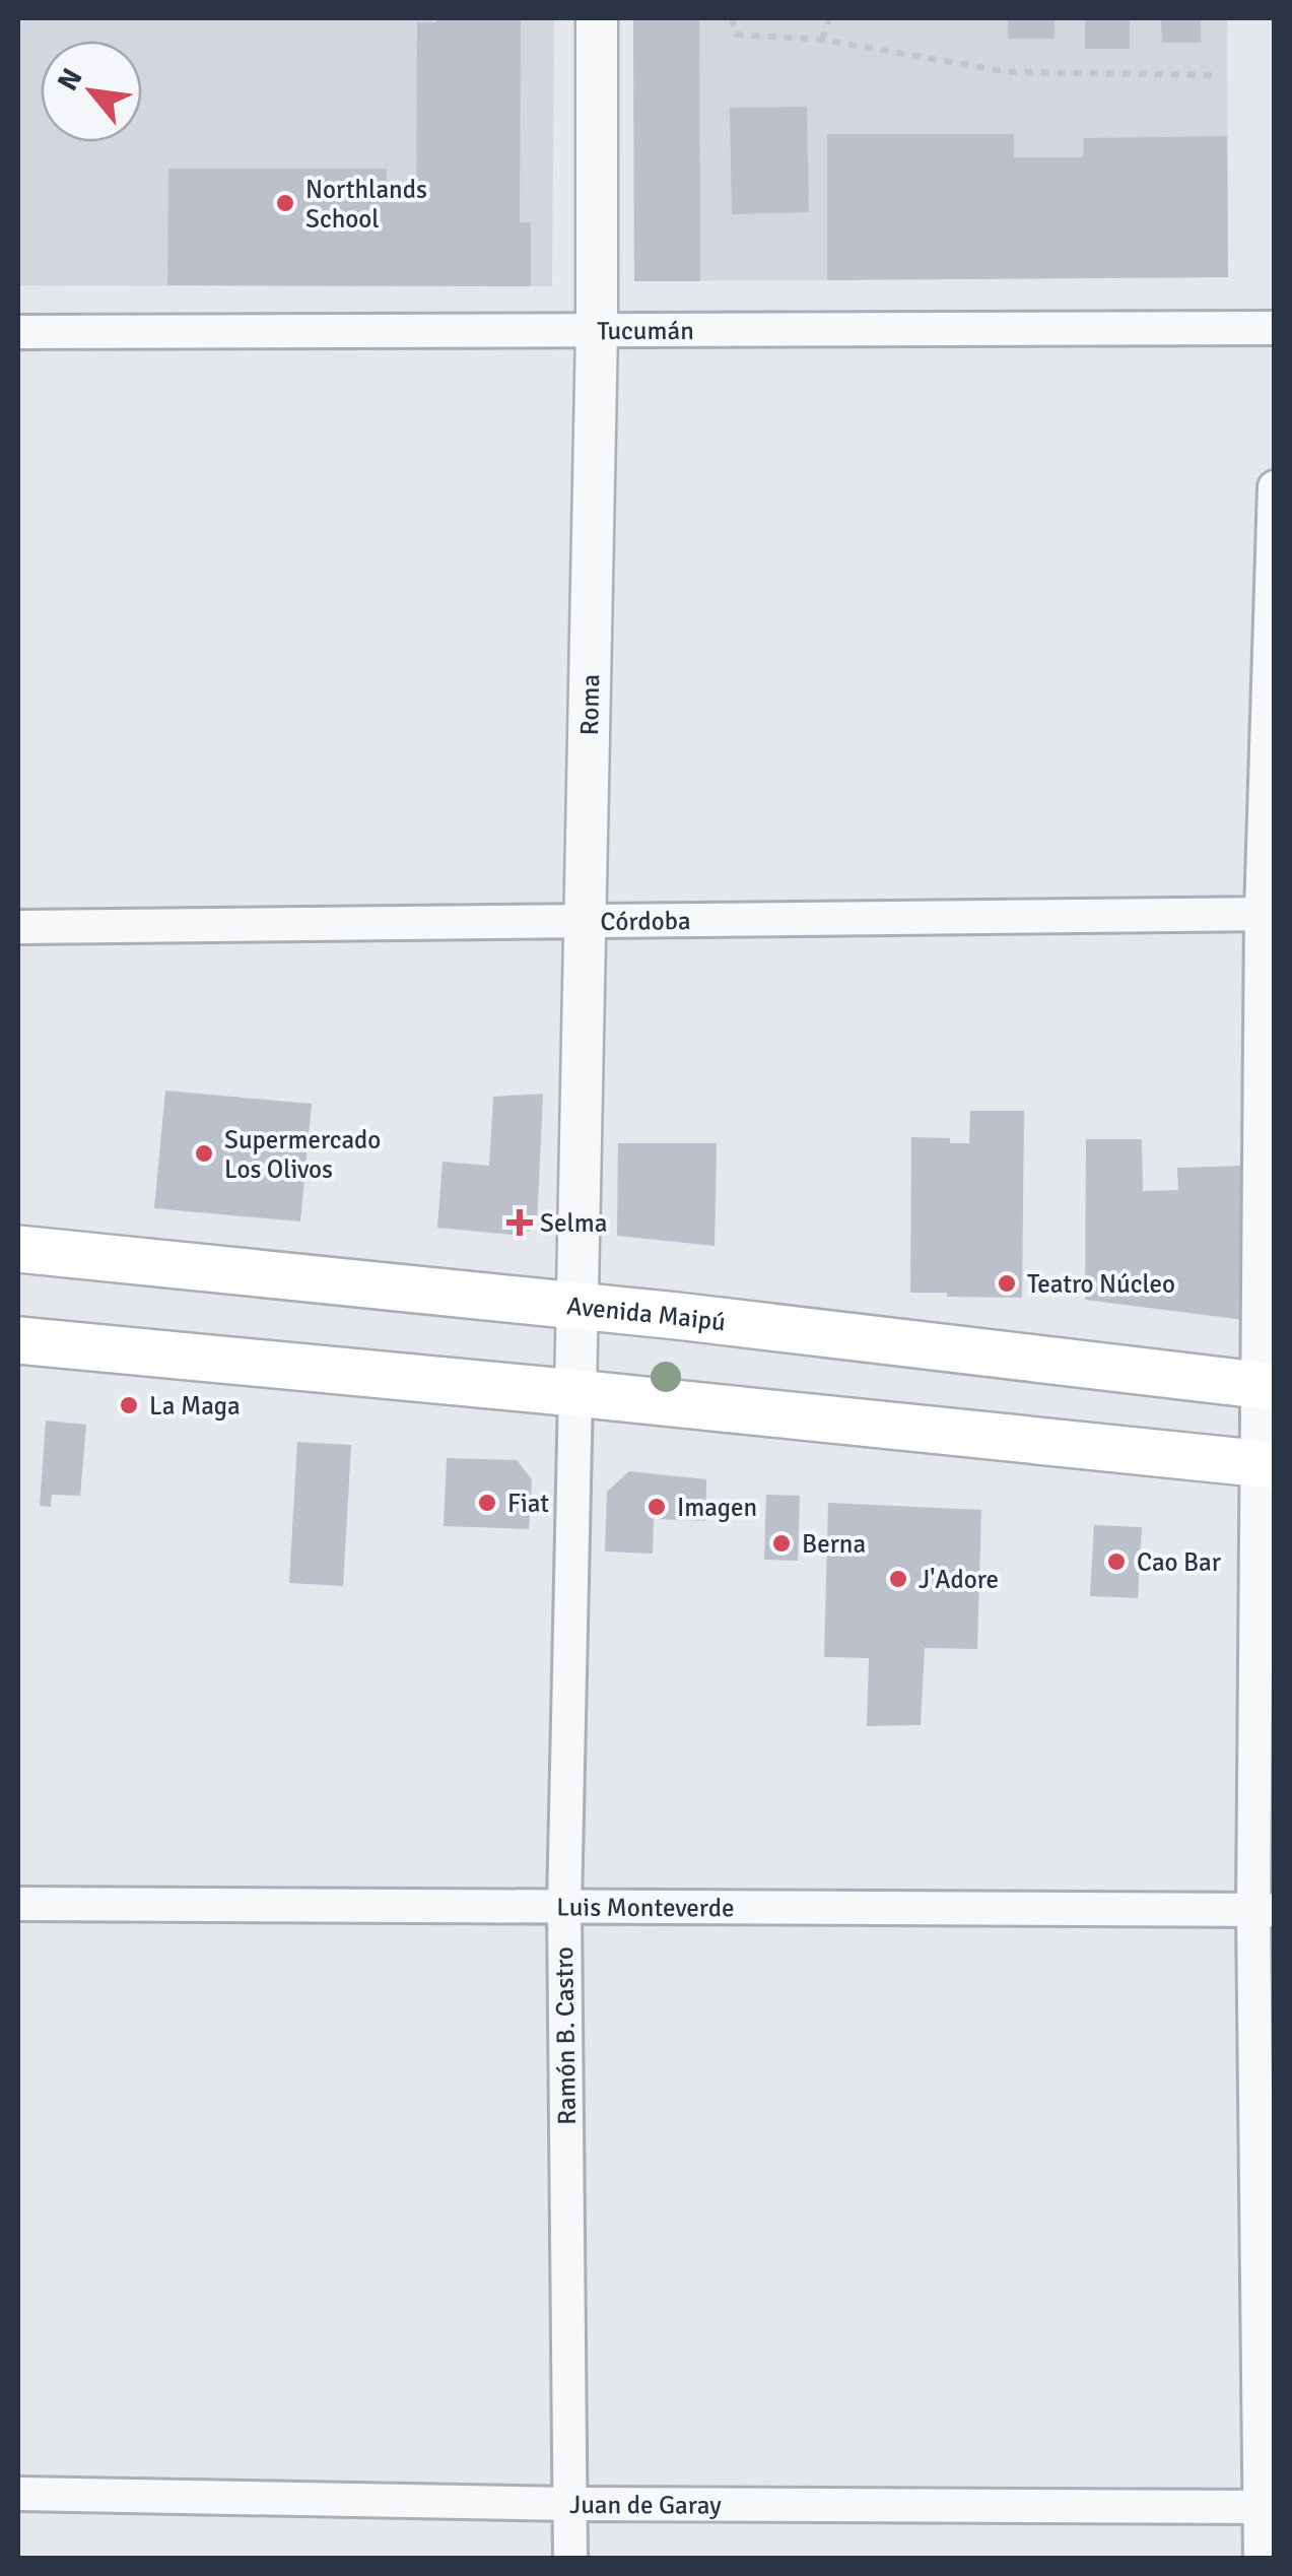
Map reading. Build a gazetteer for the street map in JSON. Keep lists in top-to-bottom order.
{
  "streets": {
    "main road": ["Avenida Maipú"],
    "street": [
      "Tucumán",
      "Roma",
      "Córdoba",
      "Luis Monteverde",
      "Ramón B. Castro",
      "Juan de Garay"
    ]
  },
  "crossings": [
    ["Tucumán", "Roma"],
    ["Roma", "Córdoba"],
    ["Roma", "Avenida Maipú"],
    ["Roma", "Ramón B. Castro"],
    ["Luis Monteverde", "Ramón B. Castro"],
    ["Ramón B. Castro", "Juan de Garay"]
  ],
  "places": {
    "other": [
      "Northlands School",
      "Supermercado Los Olivos",
      "Teatro Núcleo",
      "La Maga",
      "Fiat",
      "Imagen",
      "Berna",
      "Cao Bar",
      "J'Adore"
    ],
    "health": ["Selma"]
  },
  "north": "top left"
}
